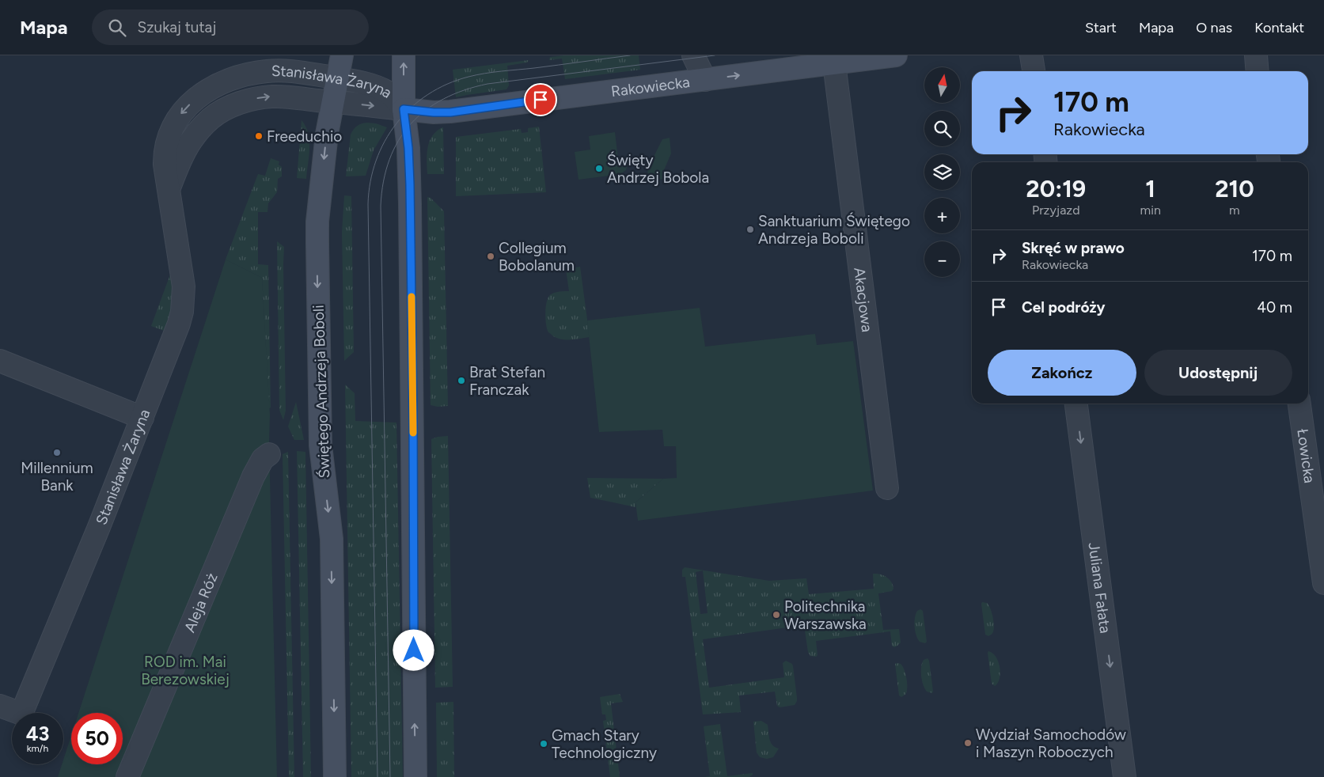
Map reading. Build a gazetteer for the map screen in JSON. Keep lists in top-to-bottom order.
{
  "streets": {
    "main road": ["Rakowiecka", "Świętego Andrzeja Boboli"],
    "street": [
      "Stanisława Żaryna",
      "Akacjowa",
      "Łowicka",
      "Juliana Fałata",
      "Aleja Róż"
    ]
  },
  "crossings": [
    ["Stanisława Żaryna", "Rakowiecka"],
    ["Stanisława Żaryna", "Świętego Andrzeja Boboli"],
    ["Rakowiecka", "Akacjowa"]
  ],
  "one_way": ["Juliana Fałata"],
  "parks": ["ROD im. Mai Berezowskiej"],
  "places": [
    "Freeduchio",
    "Święty Andrzej Bobola",
    "Sanktuarium Świętego Andrzeja Boboli",
    "Collegium Bobolanum",
    "Brat Stefan Franczak",
    "Millennium Bank",
    "Politechnika Warszawska",
    "Wydział Samochodów i Maszyn Roboczych",
    "Gmach Stary Technologiczny"
  ],
  "north": "top",
  "page": {
    "header": "Mapa",
    "search": "Szukaj tutaj",
    "nav": [
      "Start",
      "Mapa",
      "O nas",
      "Kontakt"
    ],
    "map_buttons": ["+", "−"],
    "turn": ["170 m", "Rakowiecka"],
    "eta": [
      "20:19",
      "Przyjazd",
      "1",
      "min",
      "210",
      "m"
    ],
    "list": [
      {
        "name": "Skręć w prawo",
        "note": "Rakowiecka",
        "value": "170 m"
      },
      {
        "name": "Cel podróży",
        "value": "40 m"
      }
    ],
    "buttons": ["Zakończ", "Udostępnij"],
    "speed": "43 km/h",
    "limit": "50"
  }
}
